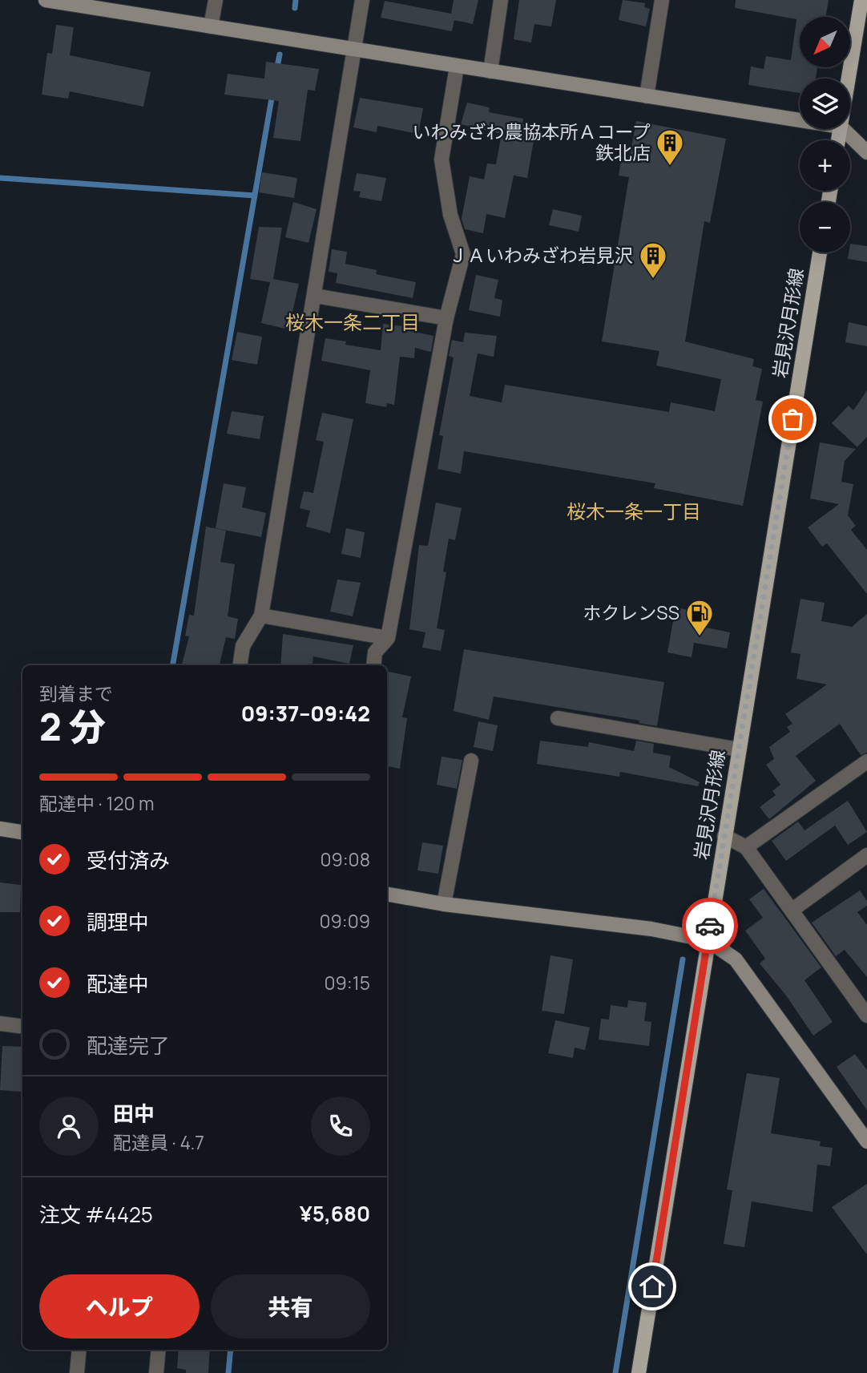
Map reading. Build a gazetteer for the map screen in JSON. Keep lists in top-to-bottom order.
{
  "streets": {
    "main road": ["岩見沢月形線"]
  },
  "districts": ["桜木一条二丁目", "桜木一条一丁目"],
  "places": {
    "building": ["いわみざわ農協本所Ａコープ 鉄北店", "ＪＡいわみざわ岩見沢"],
    "fuel station": ["ホクレンSS"]
  },
  "north": "bottom left",
  "page": {
    "map_buttons": ["+", "−"],
    "heading": ["2 分", "到着まで", "09:37–09:42"],
    "panel": [
      "田中",
      "配達員 · 4.7",
      "注文 #4425",
      "¥5,680"
    ],
    "bar": "配達中 · 120 m",
    "list": [
      ["受付済み", "09:08"],
      ["調理中", "09:09"],
      ["配達中", "09:15"],
      "配達完了"
    ],
    "buttons": ["ヘルプ", "共有"]
  }
}
